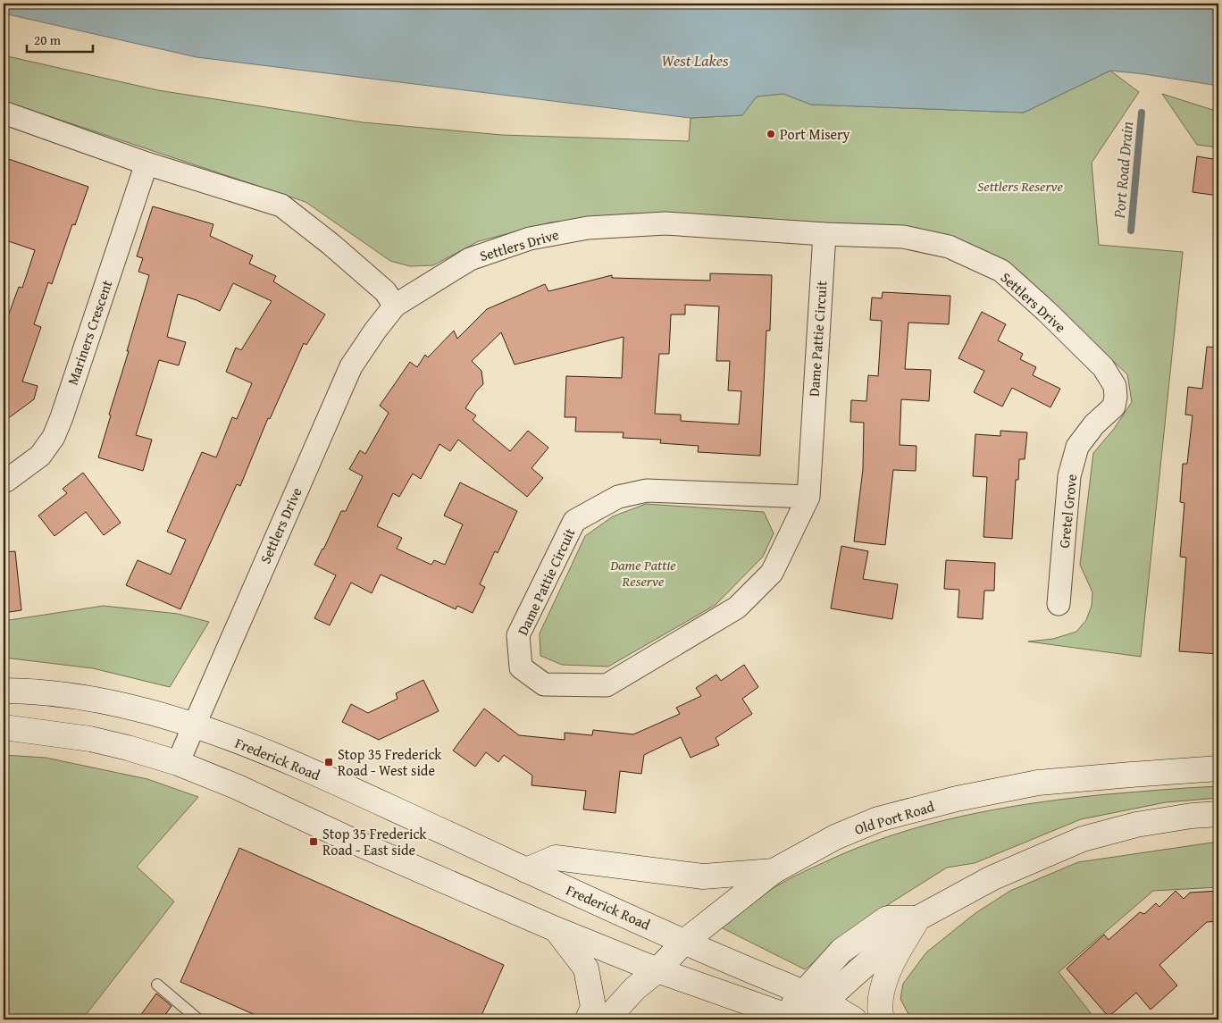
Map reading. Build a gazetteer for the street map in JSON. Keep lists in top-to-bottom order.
{
  "streets": {
    "main road": ["Frederick Road", "Old Port Road"],
    "street": [
      "Settlers Drive",
      "Mariners Crescent",
      "Dame Pattie Circuit",
      "Gretel Grove"
    ]
  },
  "crossings": [
    ["Settlers Drive", "Dame Pattie Circuit"],
    ["Settlers Drive", "Gretel Grove"],
    ["Settlers Drive", "Frederick Road"],
    ["Frederick Road", "Old Port Road"]
  ],
  "water": ["West Lakes", "Port Road Drain"],
  "parks": ["Settlers Reserve", "Dame Pattie Reserve"],
  "places": {
    "other": ["Port Misery"],
    "transit": ["Stop 35 Frederick Road - West side", "Stop 35 Frederick Road - East side"]
  },
  "scale_bar": "20 m"
}
